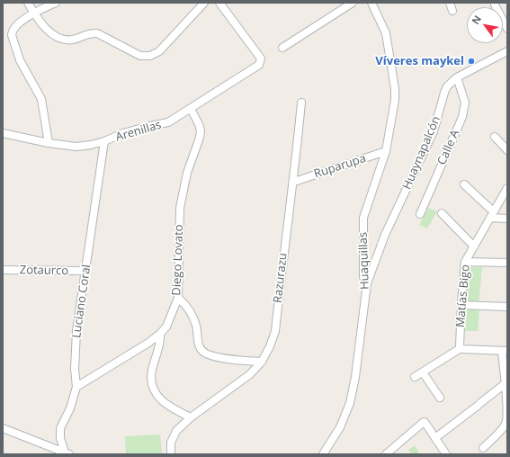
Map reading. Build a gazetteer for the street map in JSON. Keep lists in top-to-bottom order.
{
  "streets": {
    "street": [
      "Arenillas",
      "Calle A",
      "Huaynapalcón",
      "Ruparupa",
      "Diego Lovato",
      "Huaquillas",
      "Zotaurco",
      "Razurazu",
      "Matías Bigo",
      "Luciano Coral"
    ]
  },
  "crossings": [
    ["Arenillas", "Diego Lovato"],
    ["Arenillas", "Luciano Coral"],
    ["Calle A", "Huaynapalcón"],
    ["Huaynapalcón", "Huaquillas"],
    ["Ruparupa", "Huaquillas"],
    ["Ruparupa", "Razurazu"],
    ["Diego Lovato", "Luciano Coral"],
    ["Zotaurco", "Luciano Coral"]
  ],
  "places": ["Víveres maykel"],
  "north": "top left"
}
